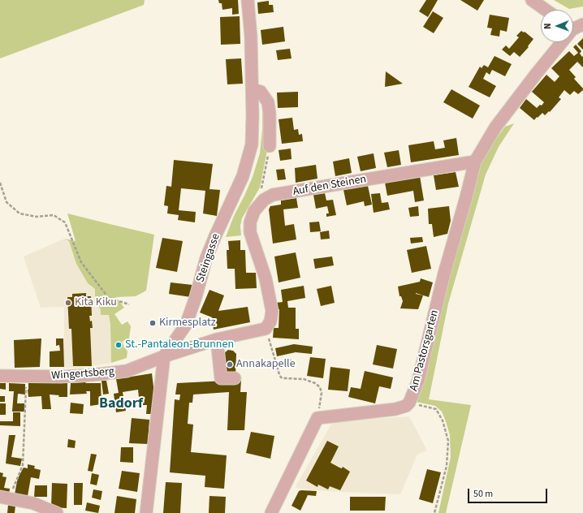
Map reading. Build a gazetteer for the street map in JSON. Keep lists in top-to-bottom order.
{
  "streets": {
    "street": [
      "Auf den Steinen",
      "Steingasse",
      "Am Pastorsgarten",
      "Wingertsberg"
    ]
  },
  "crossings": [
    ["Auf den Steinen", "Am Pastorsgarten"],
    ["Steingasse", "Wingertsberg"]
  ],
  "districts": ["Badorf"],
  "places": [
    "Kita Kiku",
    "Kirmesplatz",
    "St.-Pantaleon-Brunnen",
    "Annakapelle"
  ],
  "scale_bar": "50 m",
  "north": "left"
}
